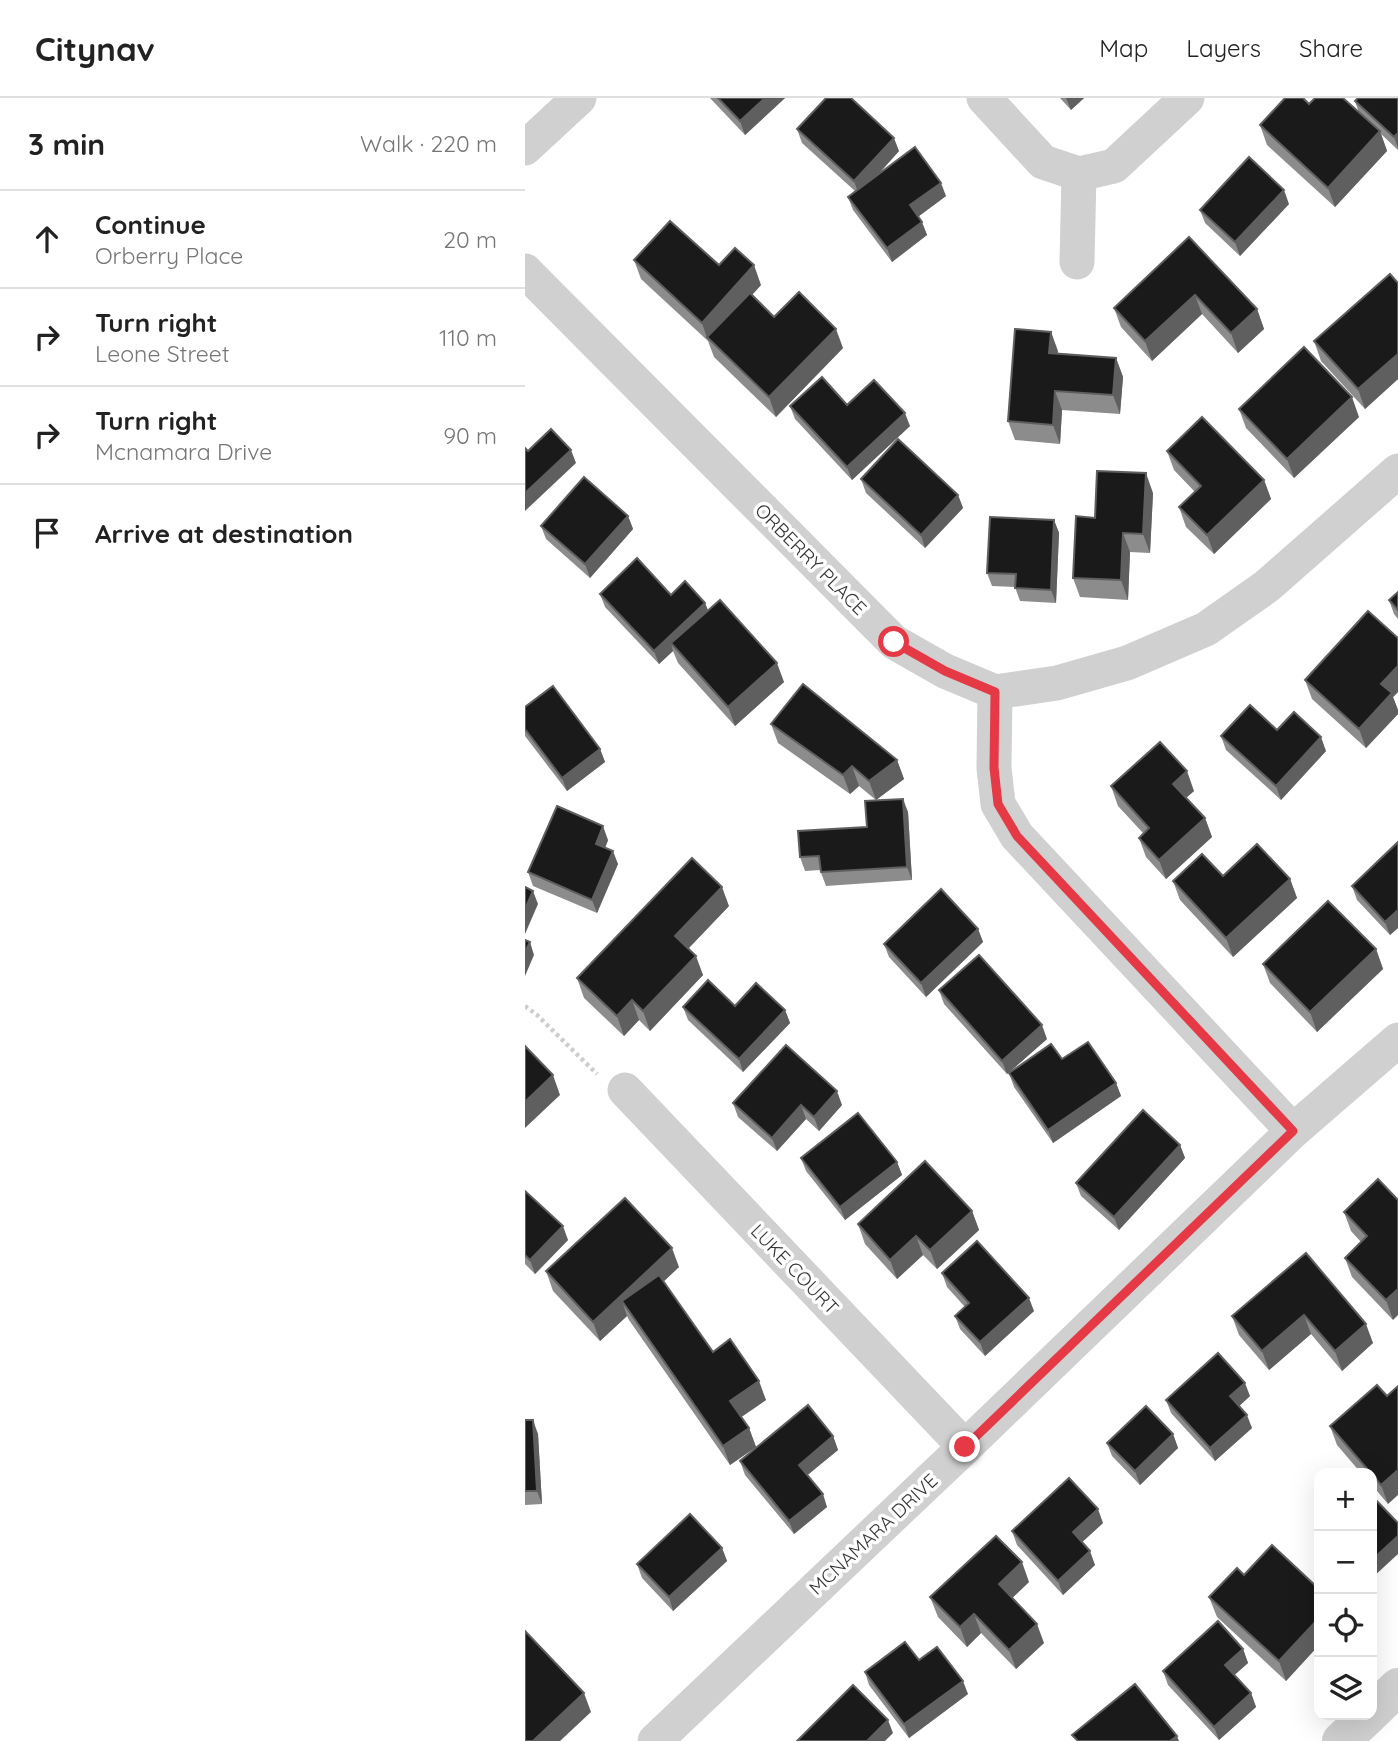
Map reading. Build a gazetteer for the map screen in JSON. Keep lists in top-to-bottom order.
{
  "streets": {
    "street": ["ORBERRY PLACE", "LUKE COURT", "MCNAMARA DRIVE"]
  },
  "crossings": [
    ["LUKE COURT", "MCNAMARA DRIVE"]
  ],
  "page": {
    "header": "Citynav",
    "nav": ["Map", "Layers", "Share"],
    "heading": ["3 min", "Walk · 220 m"],
    "list": [
      ["Continue", "Orberry Place", "20 m"],
      ["Turn right", "Leone Street", "110 m"],
      ["Turn right", "Mcnamara Drive", "90 m"],
      "Arrive at destination"
    ],
    "map_buttons": ["+", "−"]
  }
}
